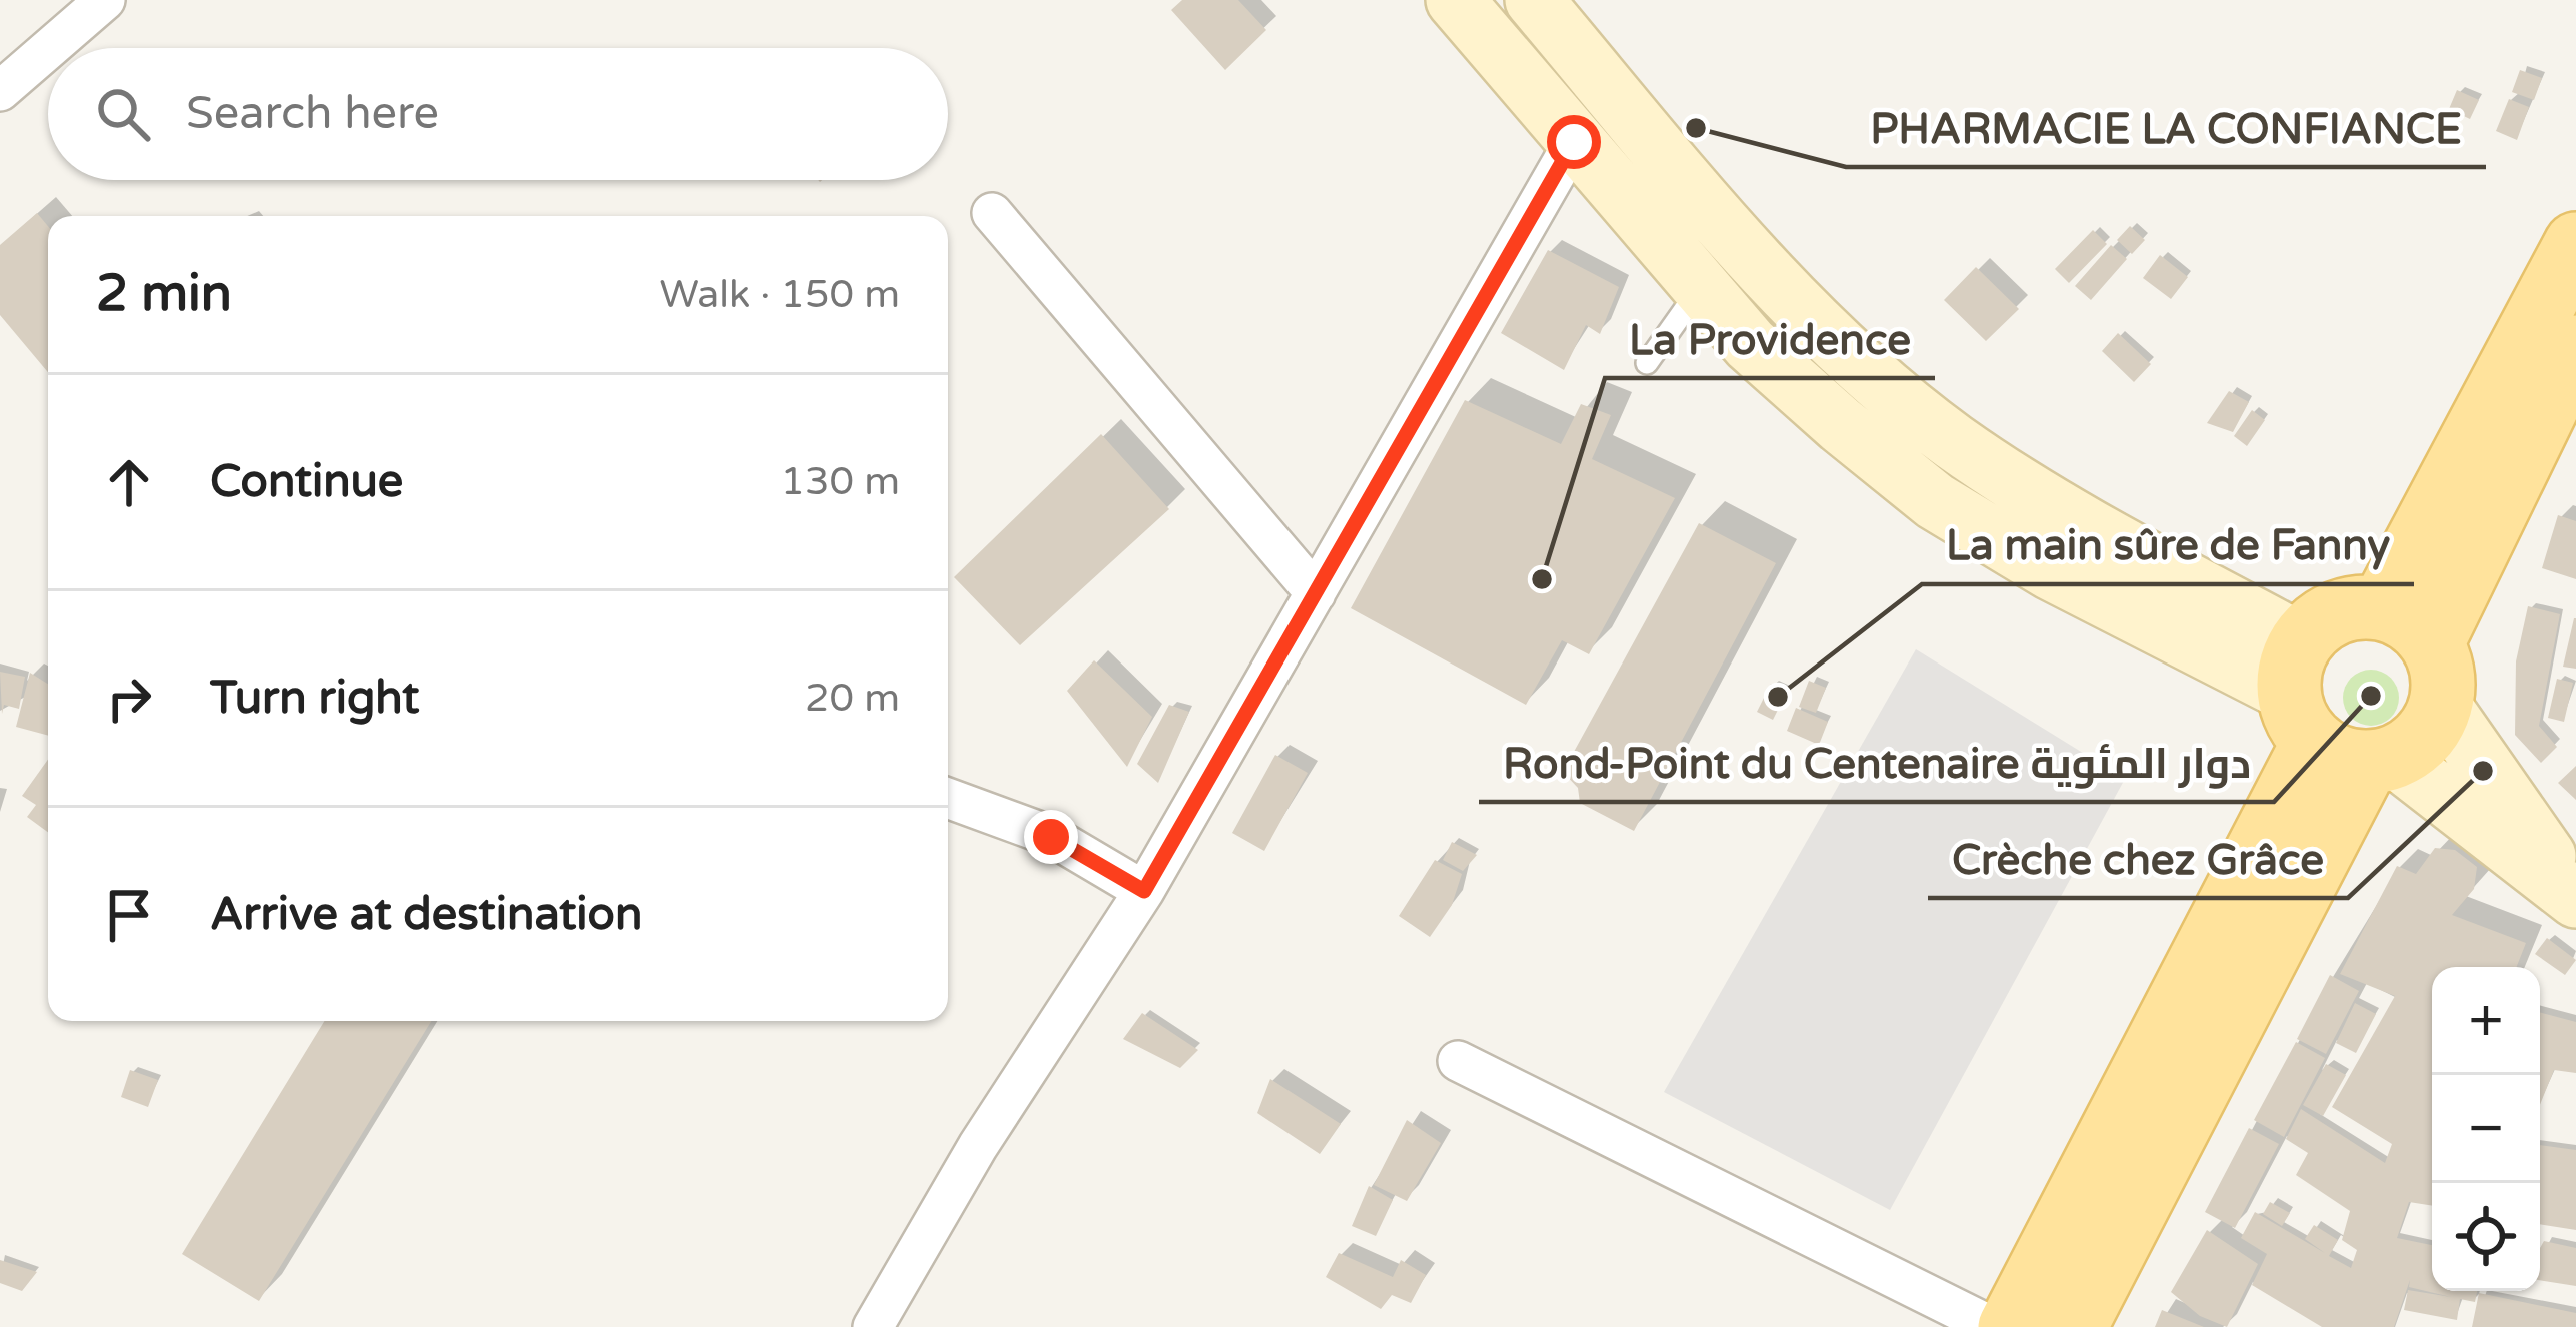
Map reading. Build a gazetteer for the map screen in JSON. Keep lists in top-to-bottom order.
{
  "places": [
    "PHARMACIE LA CONFIANCE",
    "La Providence",
    "Rond-Point du Centenaire دوار المئوية",
    "La main sûre de Fanny",
    "Crèche chez Grâce"
  ],
  "page": {
    "search": "Search here",
    "heading": ["2 min", "Walk · 150 m"],
    "list": [
      ["Continue", "130 m"],
      ["Turn right", "20 m"],
      "Arrive at destination"
    ],
    "map_buttons": ["+", "−"]
  }
}
